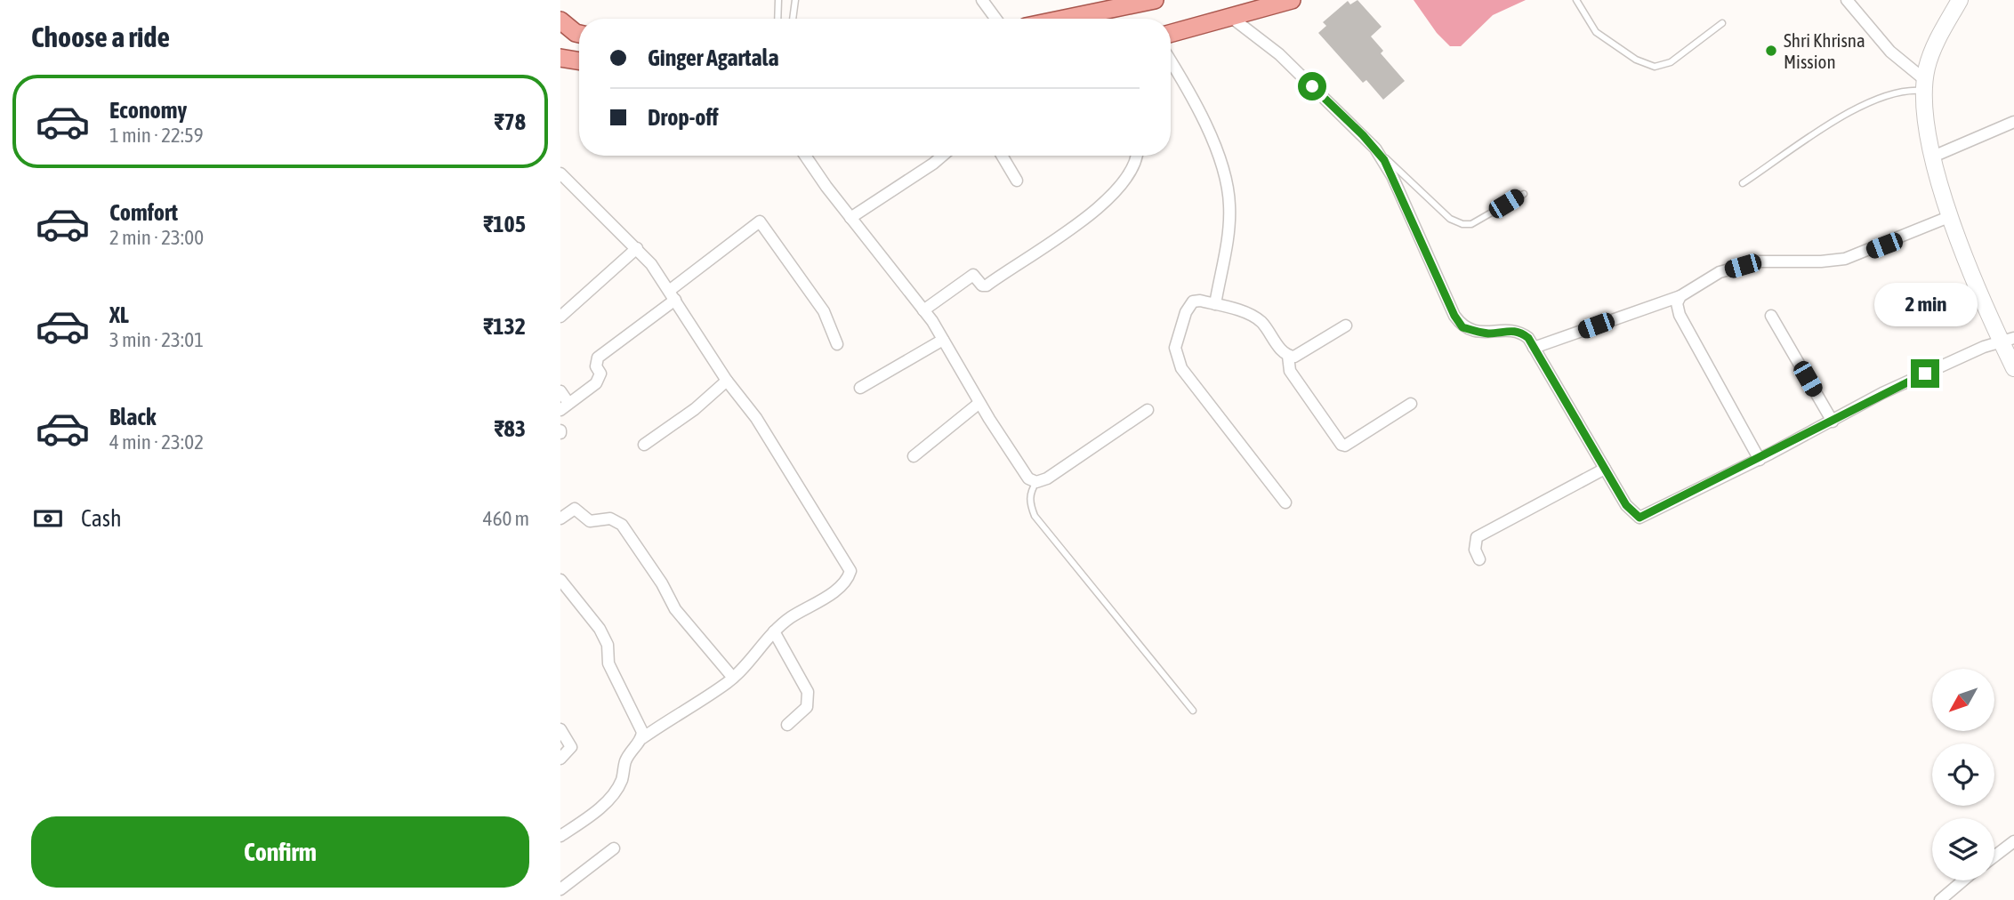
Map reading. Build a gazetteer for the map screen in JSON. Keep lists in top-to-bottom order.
{
  "places": ["Shri Khrisna Mission"],
  "north": "bottom left",
  "page": {
    "heading": "Choose a ride",
    "banner": ["Ginger Agartala", "Drop-off"],
    "list": [
      {
        "name": "Economy",
        "note": "1 min · 22:59",
        "value": "₹78"
      },
      {
        "name": "Comfort",
        "note": "2 min · 23:00",
        "value": "₹105"
      },
      {
        "name": "XL",
        "note": "3 min · 23:01",
        "value": "₹132"
      },
      {
        "name": "Black",
        "note": "4 min · 23:02",
        "value": "₹83"
      }
    ],
    "bubble": "2 min",
    "pay": ["Cash", "460 m"],
    "buttons": "Confirm"
  }
}
